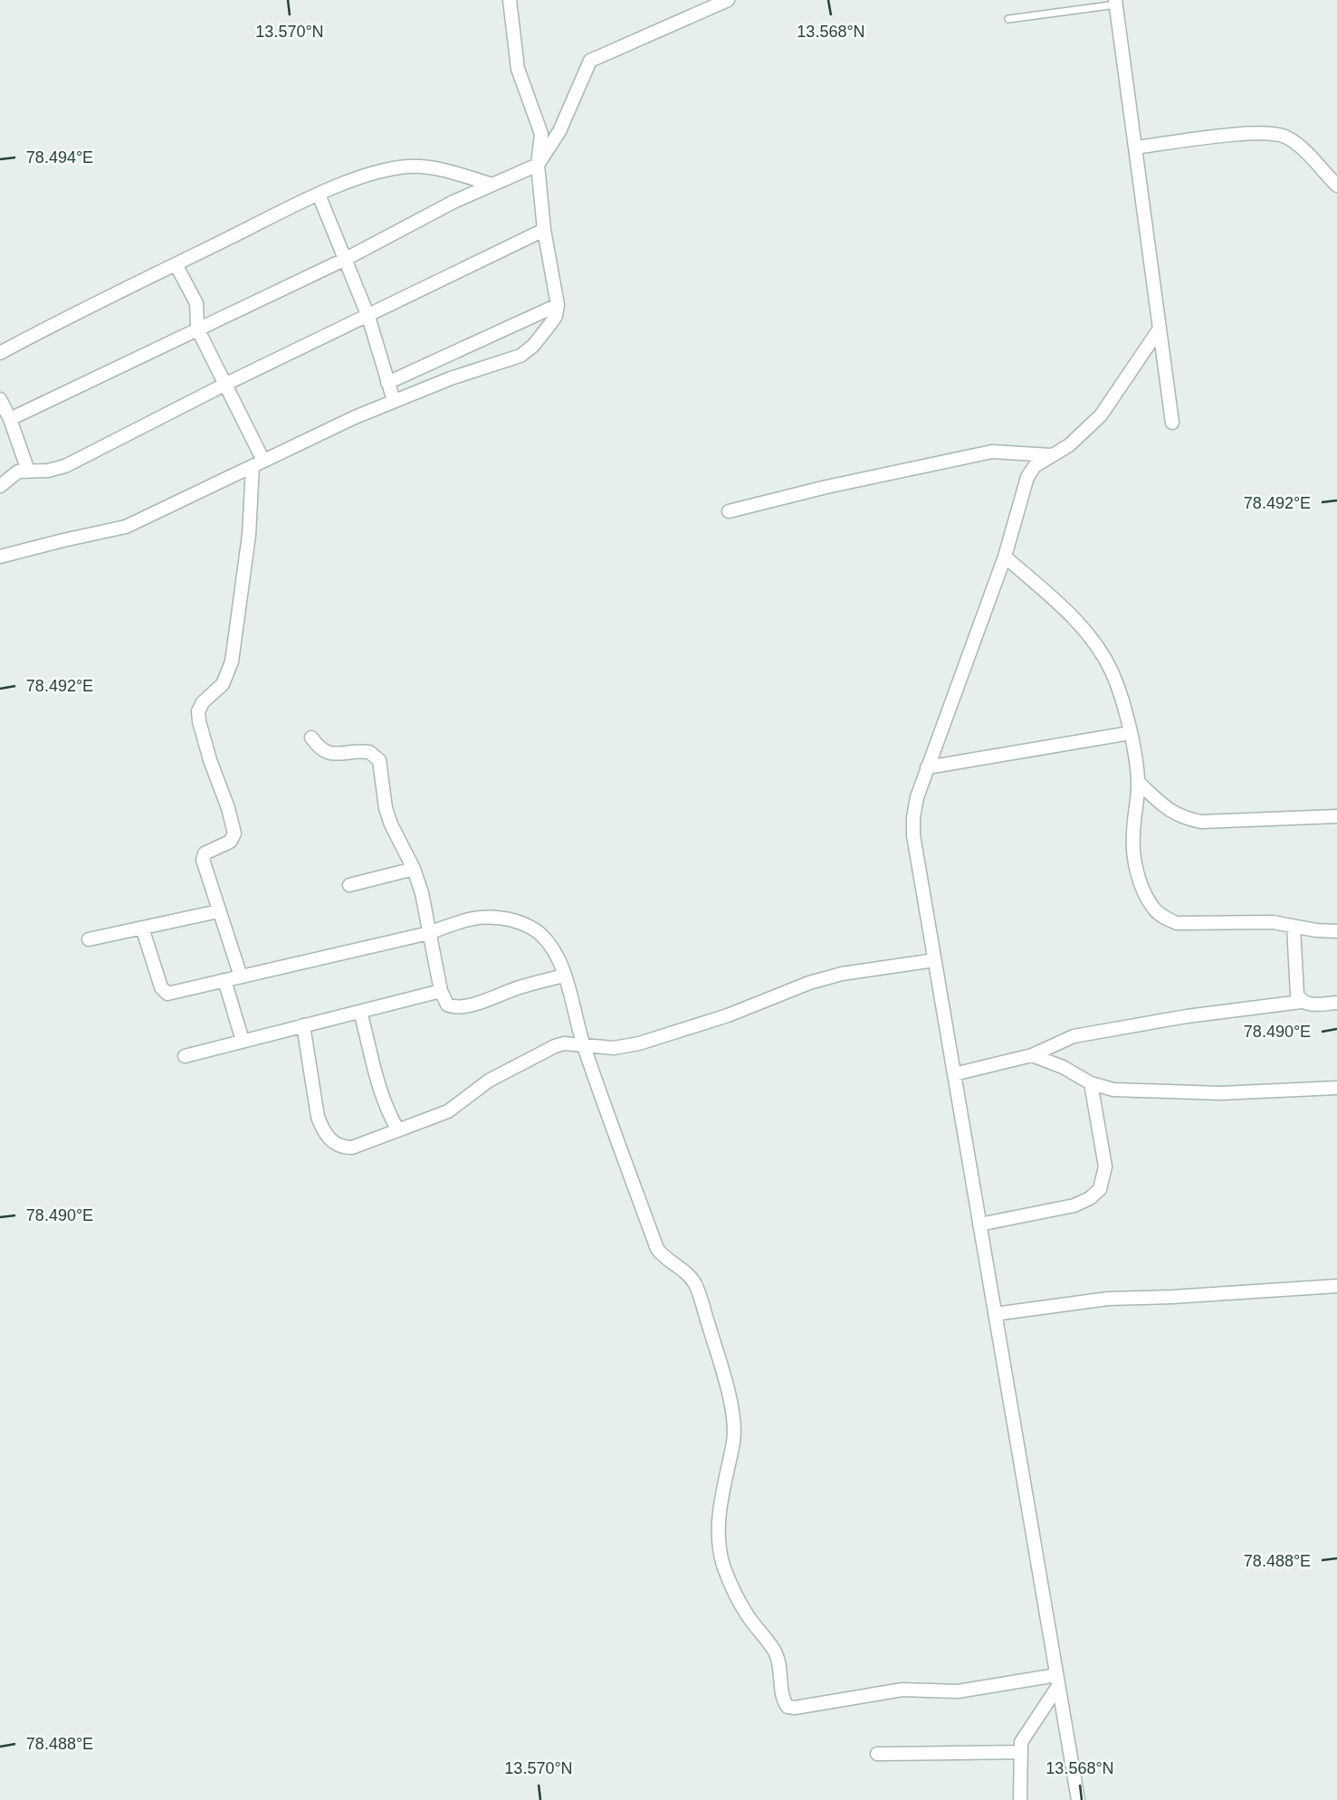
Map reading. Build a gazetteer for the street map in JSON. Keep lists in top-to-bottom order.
{
  "coordinates": [
    "13.570°N",
    "13.568°N",
    "78.494°E",
    "78.492°E",
    "78.490°E",
    "78.488°E"
  ]
}
